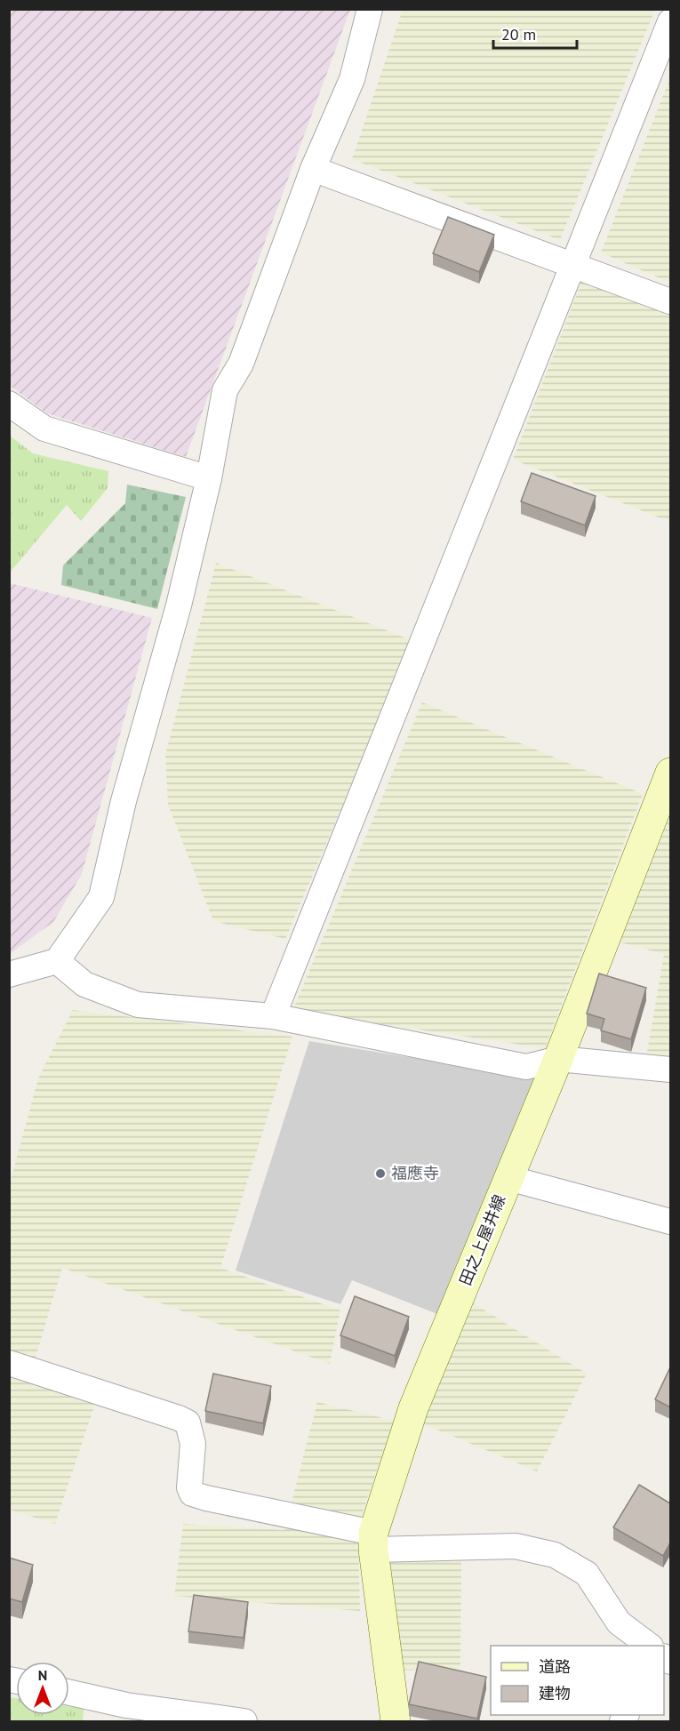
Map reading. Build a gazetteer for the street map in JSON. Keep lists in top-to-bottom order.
{
  "streets": {
    "main road": ["田之上屋井線"]
  },
  "places": ["福應寺"],
  "legend": ["道路", "建物"],
  "scale_bar": "20 m",
  "north": "top"
}
